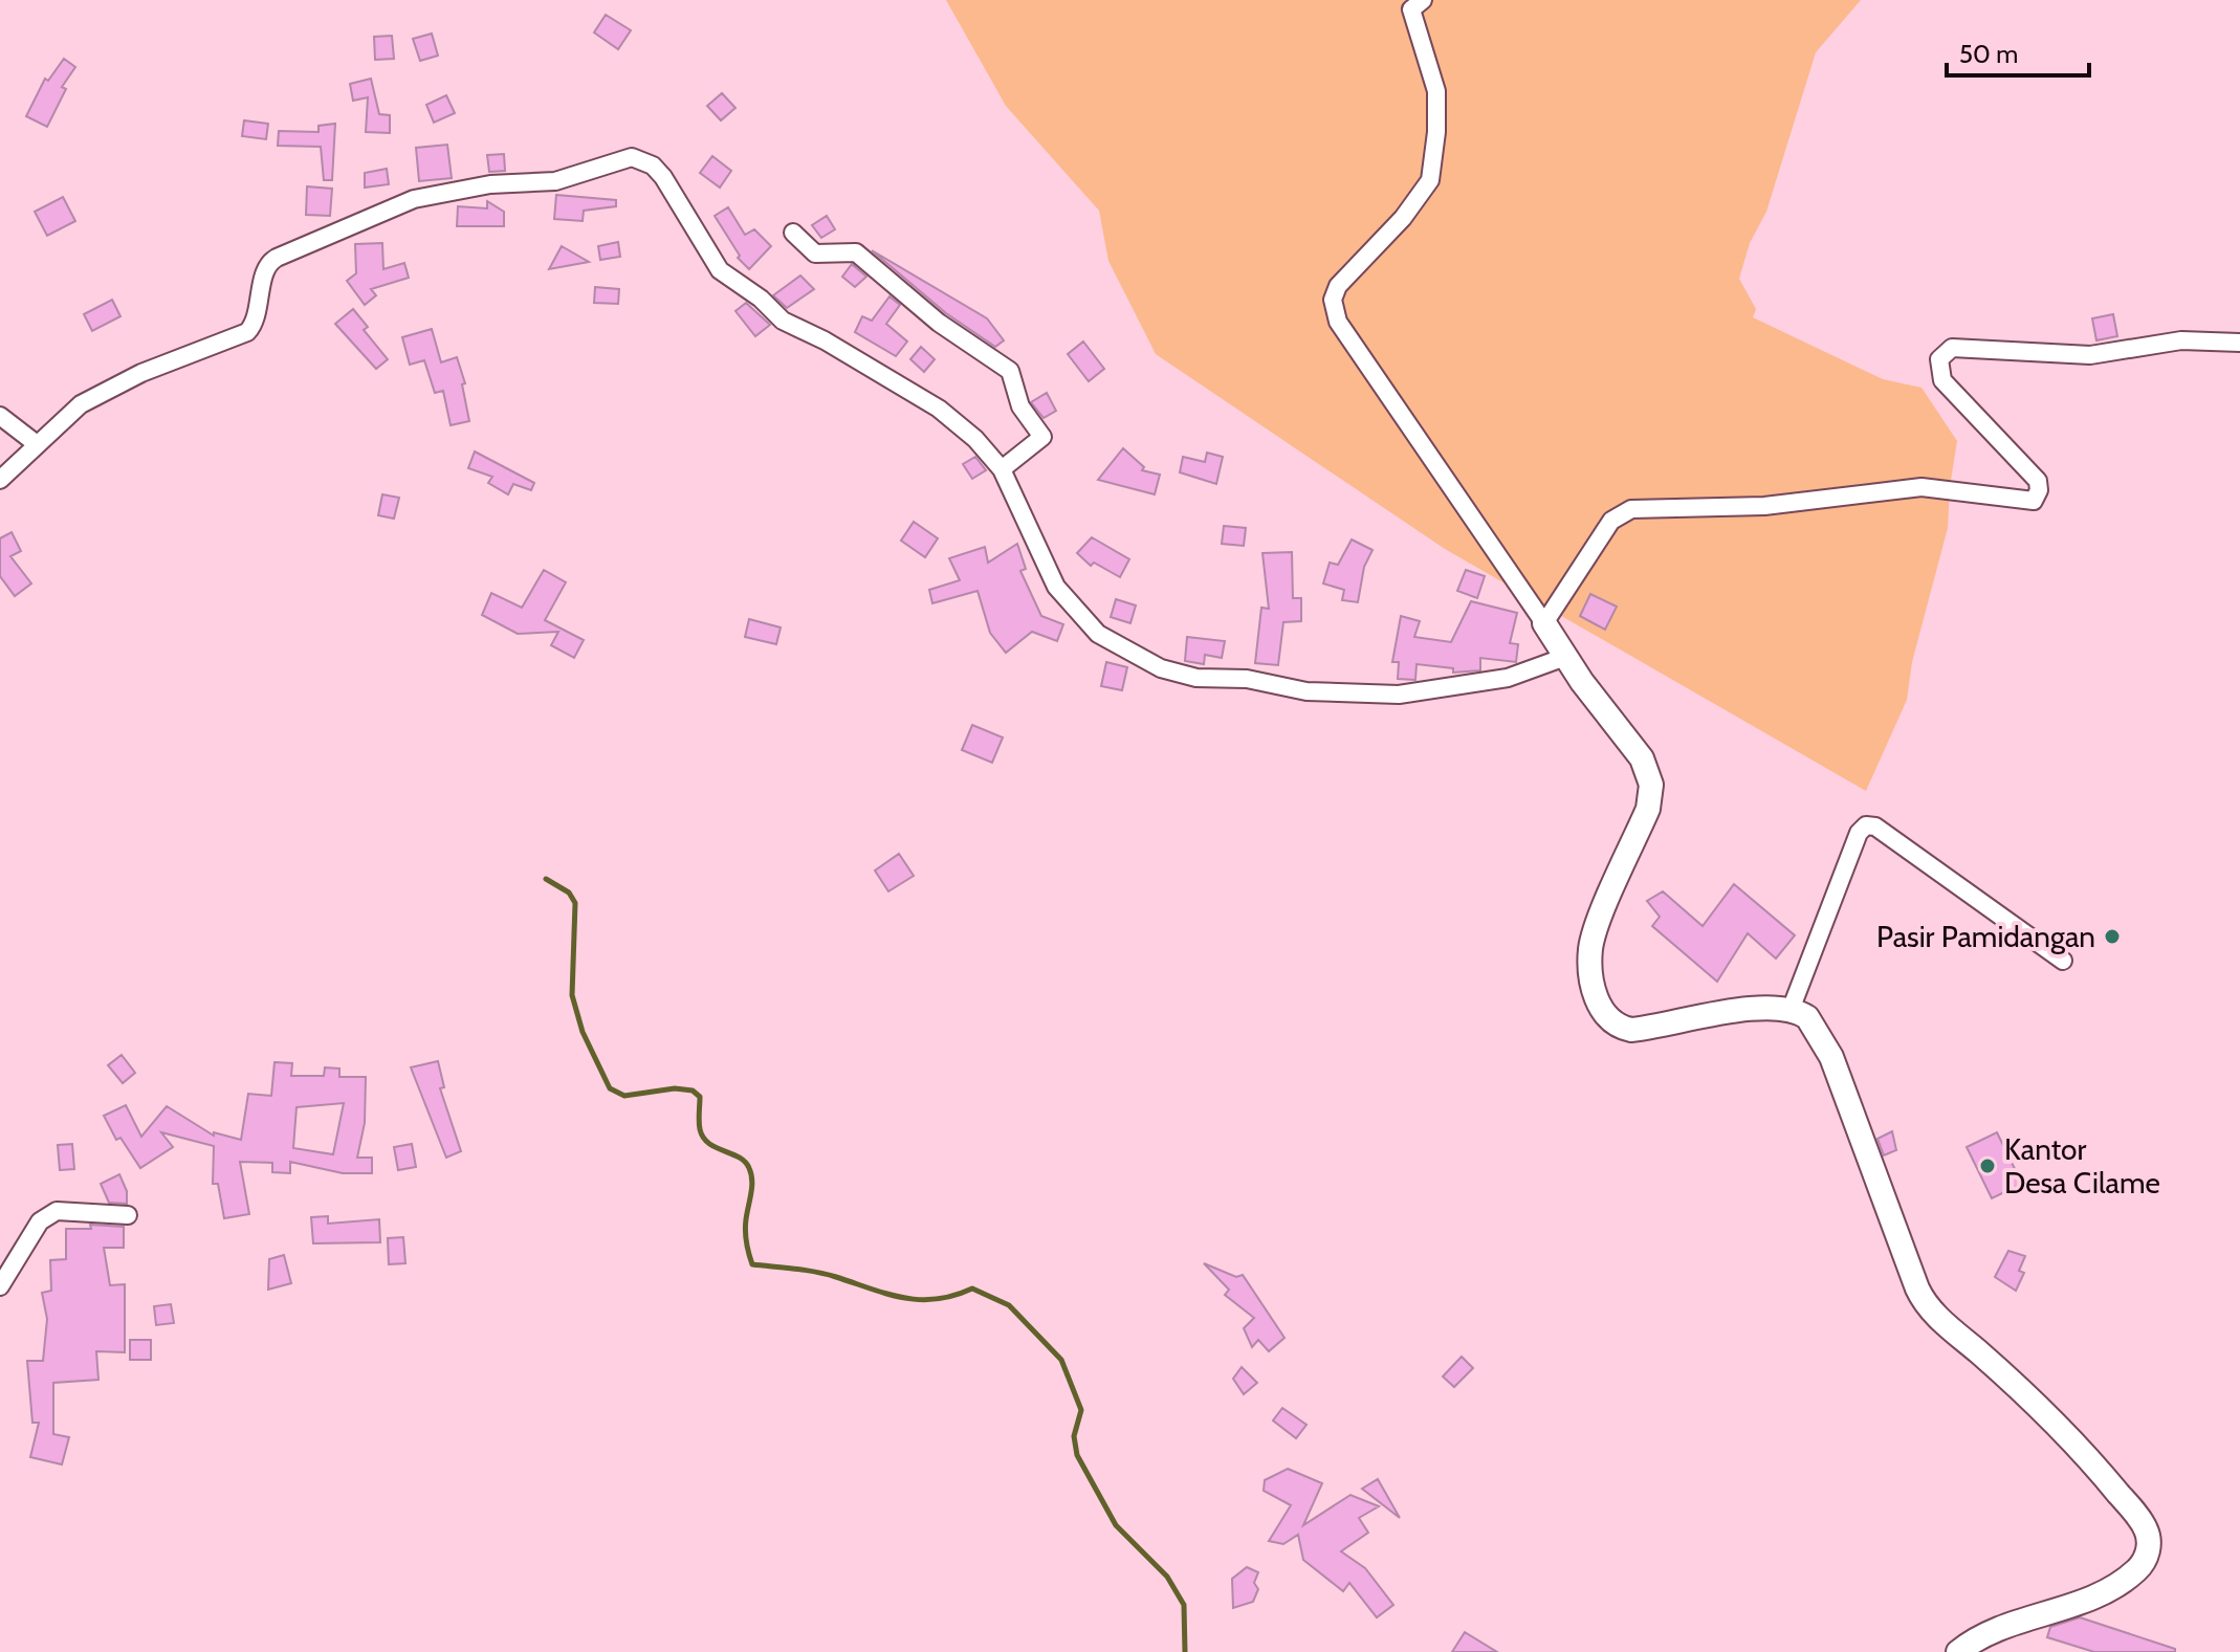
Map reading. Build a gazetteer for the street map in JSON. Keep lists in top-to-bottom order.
{
  "places": ["Pasir Pamidangan", "Kantor Desa Cilame"],
  "scale_bar": "50 m"
}
